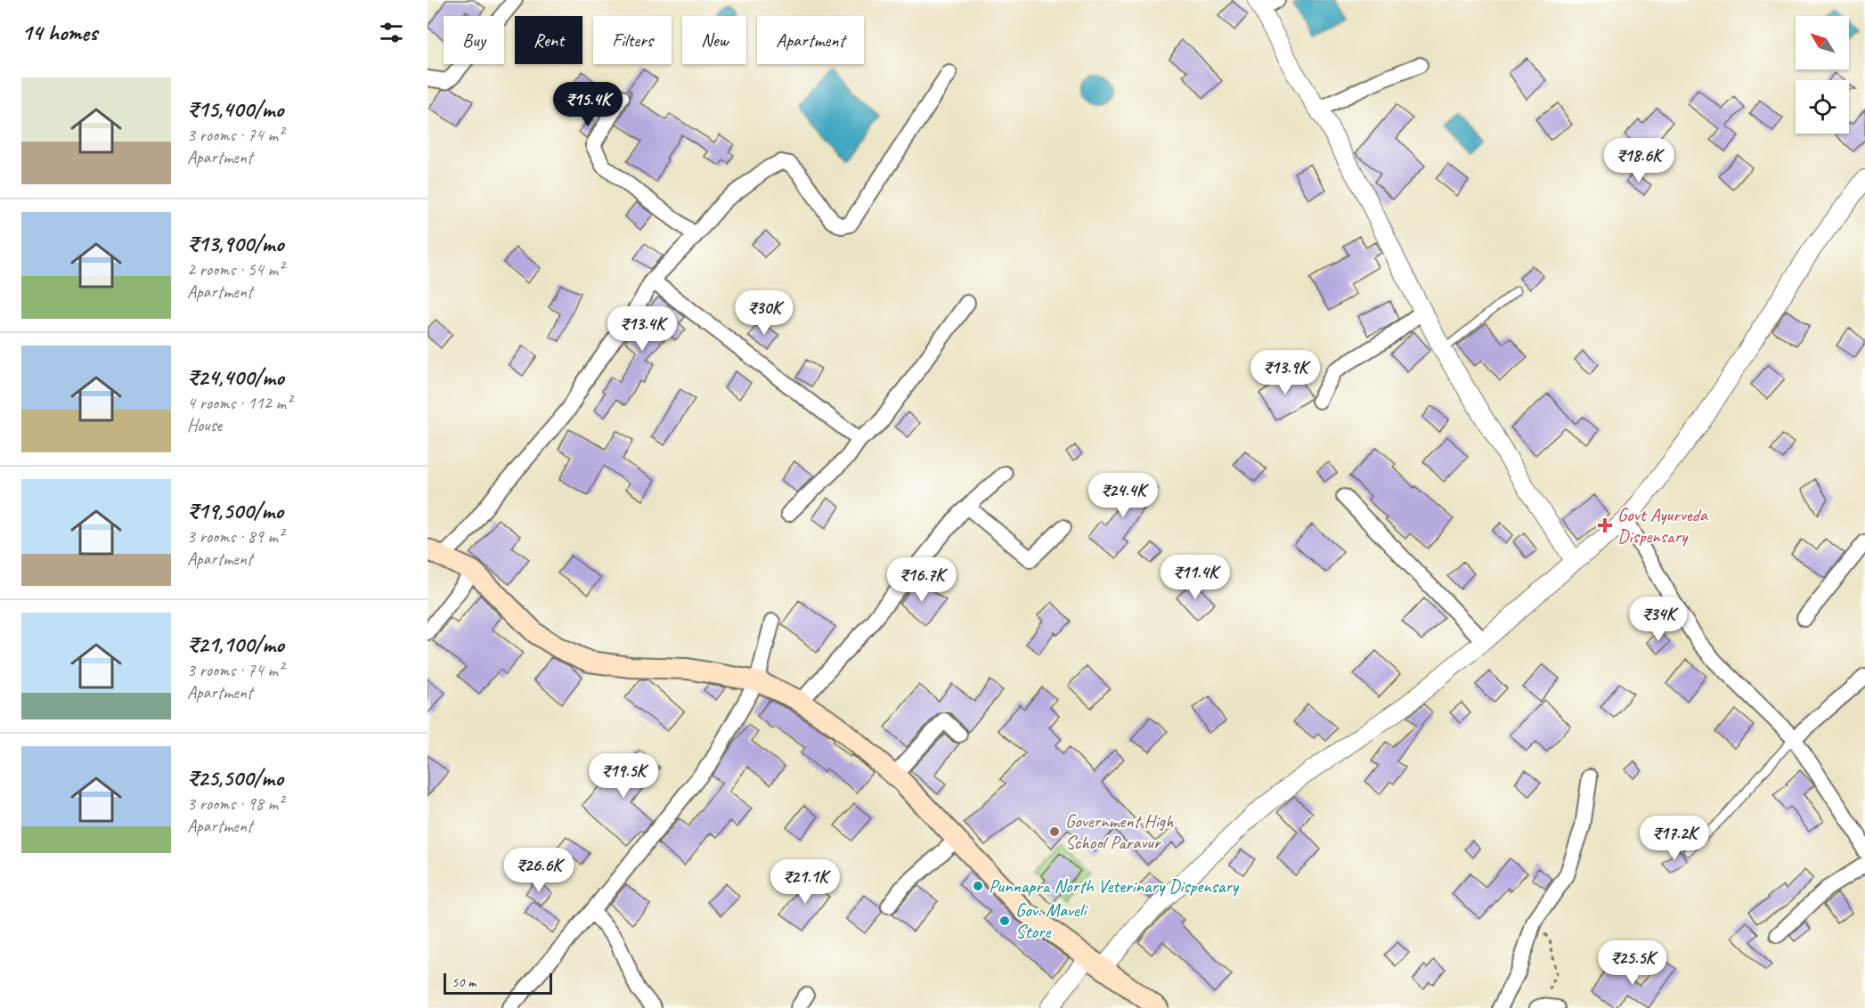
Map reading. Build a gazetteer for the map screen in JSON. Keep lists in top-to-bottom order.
{
  "places": {
    "health": ["Govt Ayurveda Dispensary"],
    "other": ["Government High School Paravur", "Punnapra North Veterinary Dispensary", "Gov. Maveli Store"]
  },
  "scale_bar": "50 m",
  "north": "top left",
  "page": {
    "heading": "14 homes",
    "chip": [
      "Buy",
      "Rent",
      "Filters",
      "New",
      "Apartment"
    ],
    "list": [
      {
        "name": "₹15,400/mo",
        "note": "3 rooms · 74 m² · Apartment"
      },
      {
        "name": "₹13,900/mo",
        "note": "2 rooms · 54 m² · Apartment"
      },
      {
        "name": "₹24,400/mo",
        "note": "4 rooms · 112 m² · House"
      },
      {
        "name": "₹19,500/mo",
        "note": "3 rooms · 89 m² · Apartment"
      },
      {
        "name": "₹21,100/mo",
        "note": "3 rooms · 74 m² · Apartment"
      },
      {
        "name": "₹25,500/mo",
        "note": "3 rooms · 98 m² · Apartment"
      }
    ],
    "price": [
      "₹15.4K",
      "₹18.6K",
      "₹30K",
      "₹13.4K",
      "₹13.9K",
      "₹24.4K",
      "₹11.4K",
      "₹16.7K",
      "₹34K",
      "₹19.5K",
      "₹17.2K",
      "₹26.6K",
      "₹21.1K",
      "₹25.5K"
    ],
    "scale": "50 m"
  }
}
